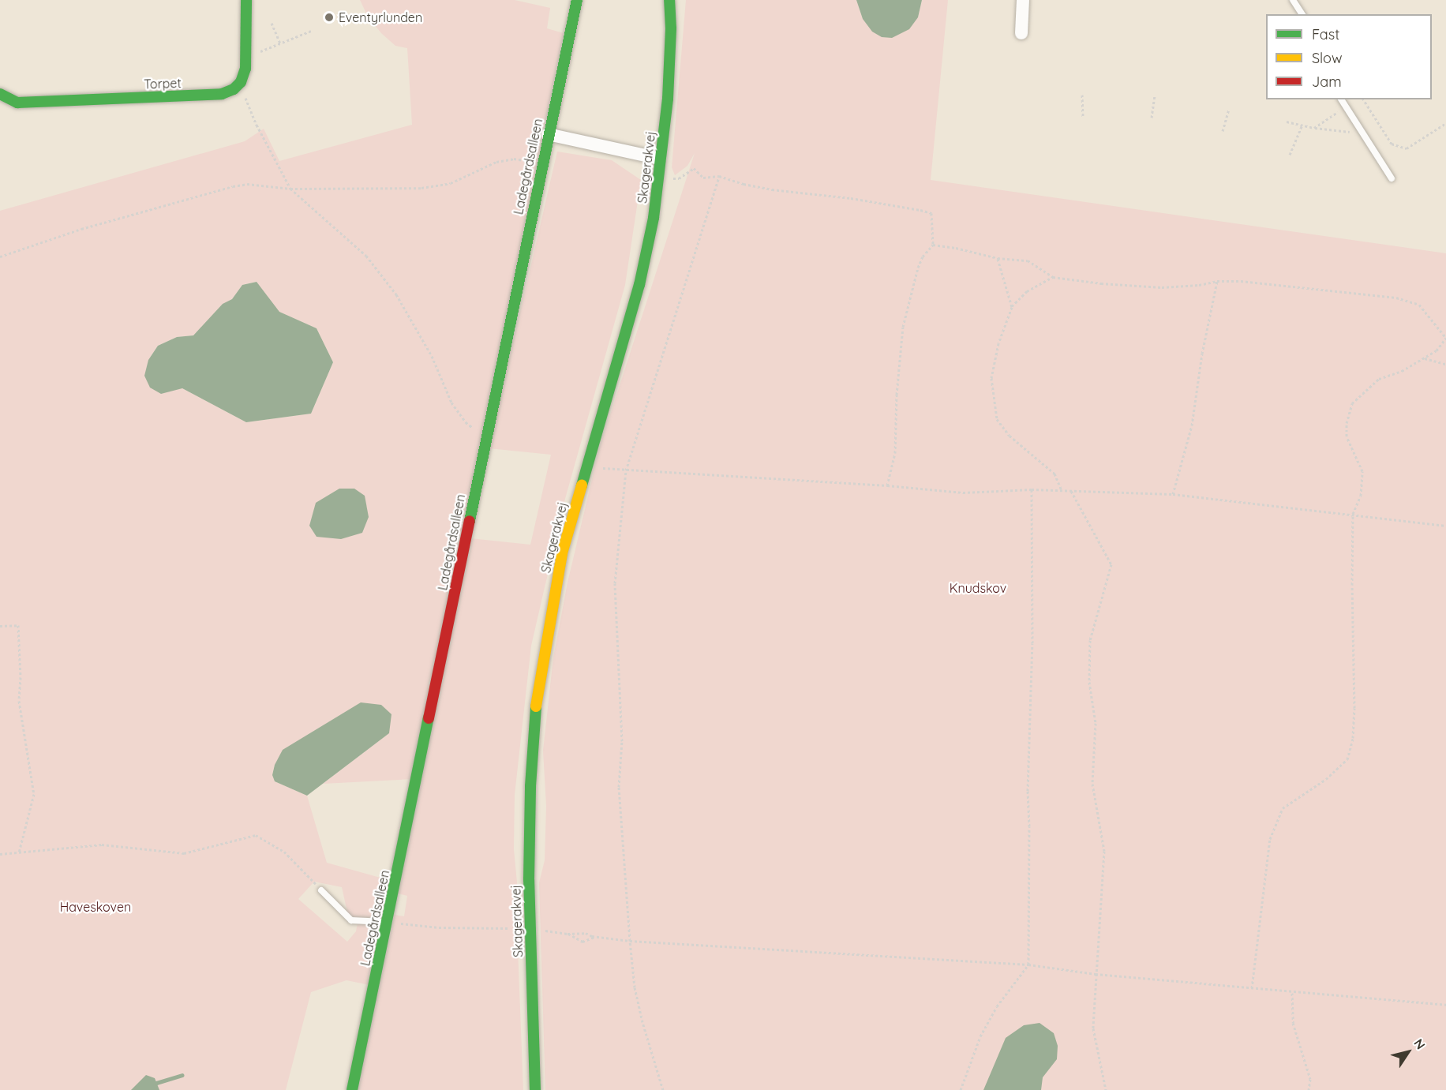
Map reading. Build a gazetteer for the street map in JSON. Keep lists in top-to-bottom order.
{
  "streets": {
    "street": ["Torpet", "Ladegårdsalleen", "Skagerakvej"]
  },
  "parks": ["Knudskov", "Haveskoven"],
  "places": ["Eventyrlunden"],
  "legend": ["Fast", "Slow", "Jam"],
  "north": "top right"
}
